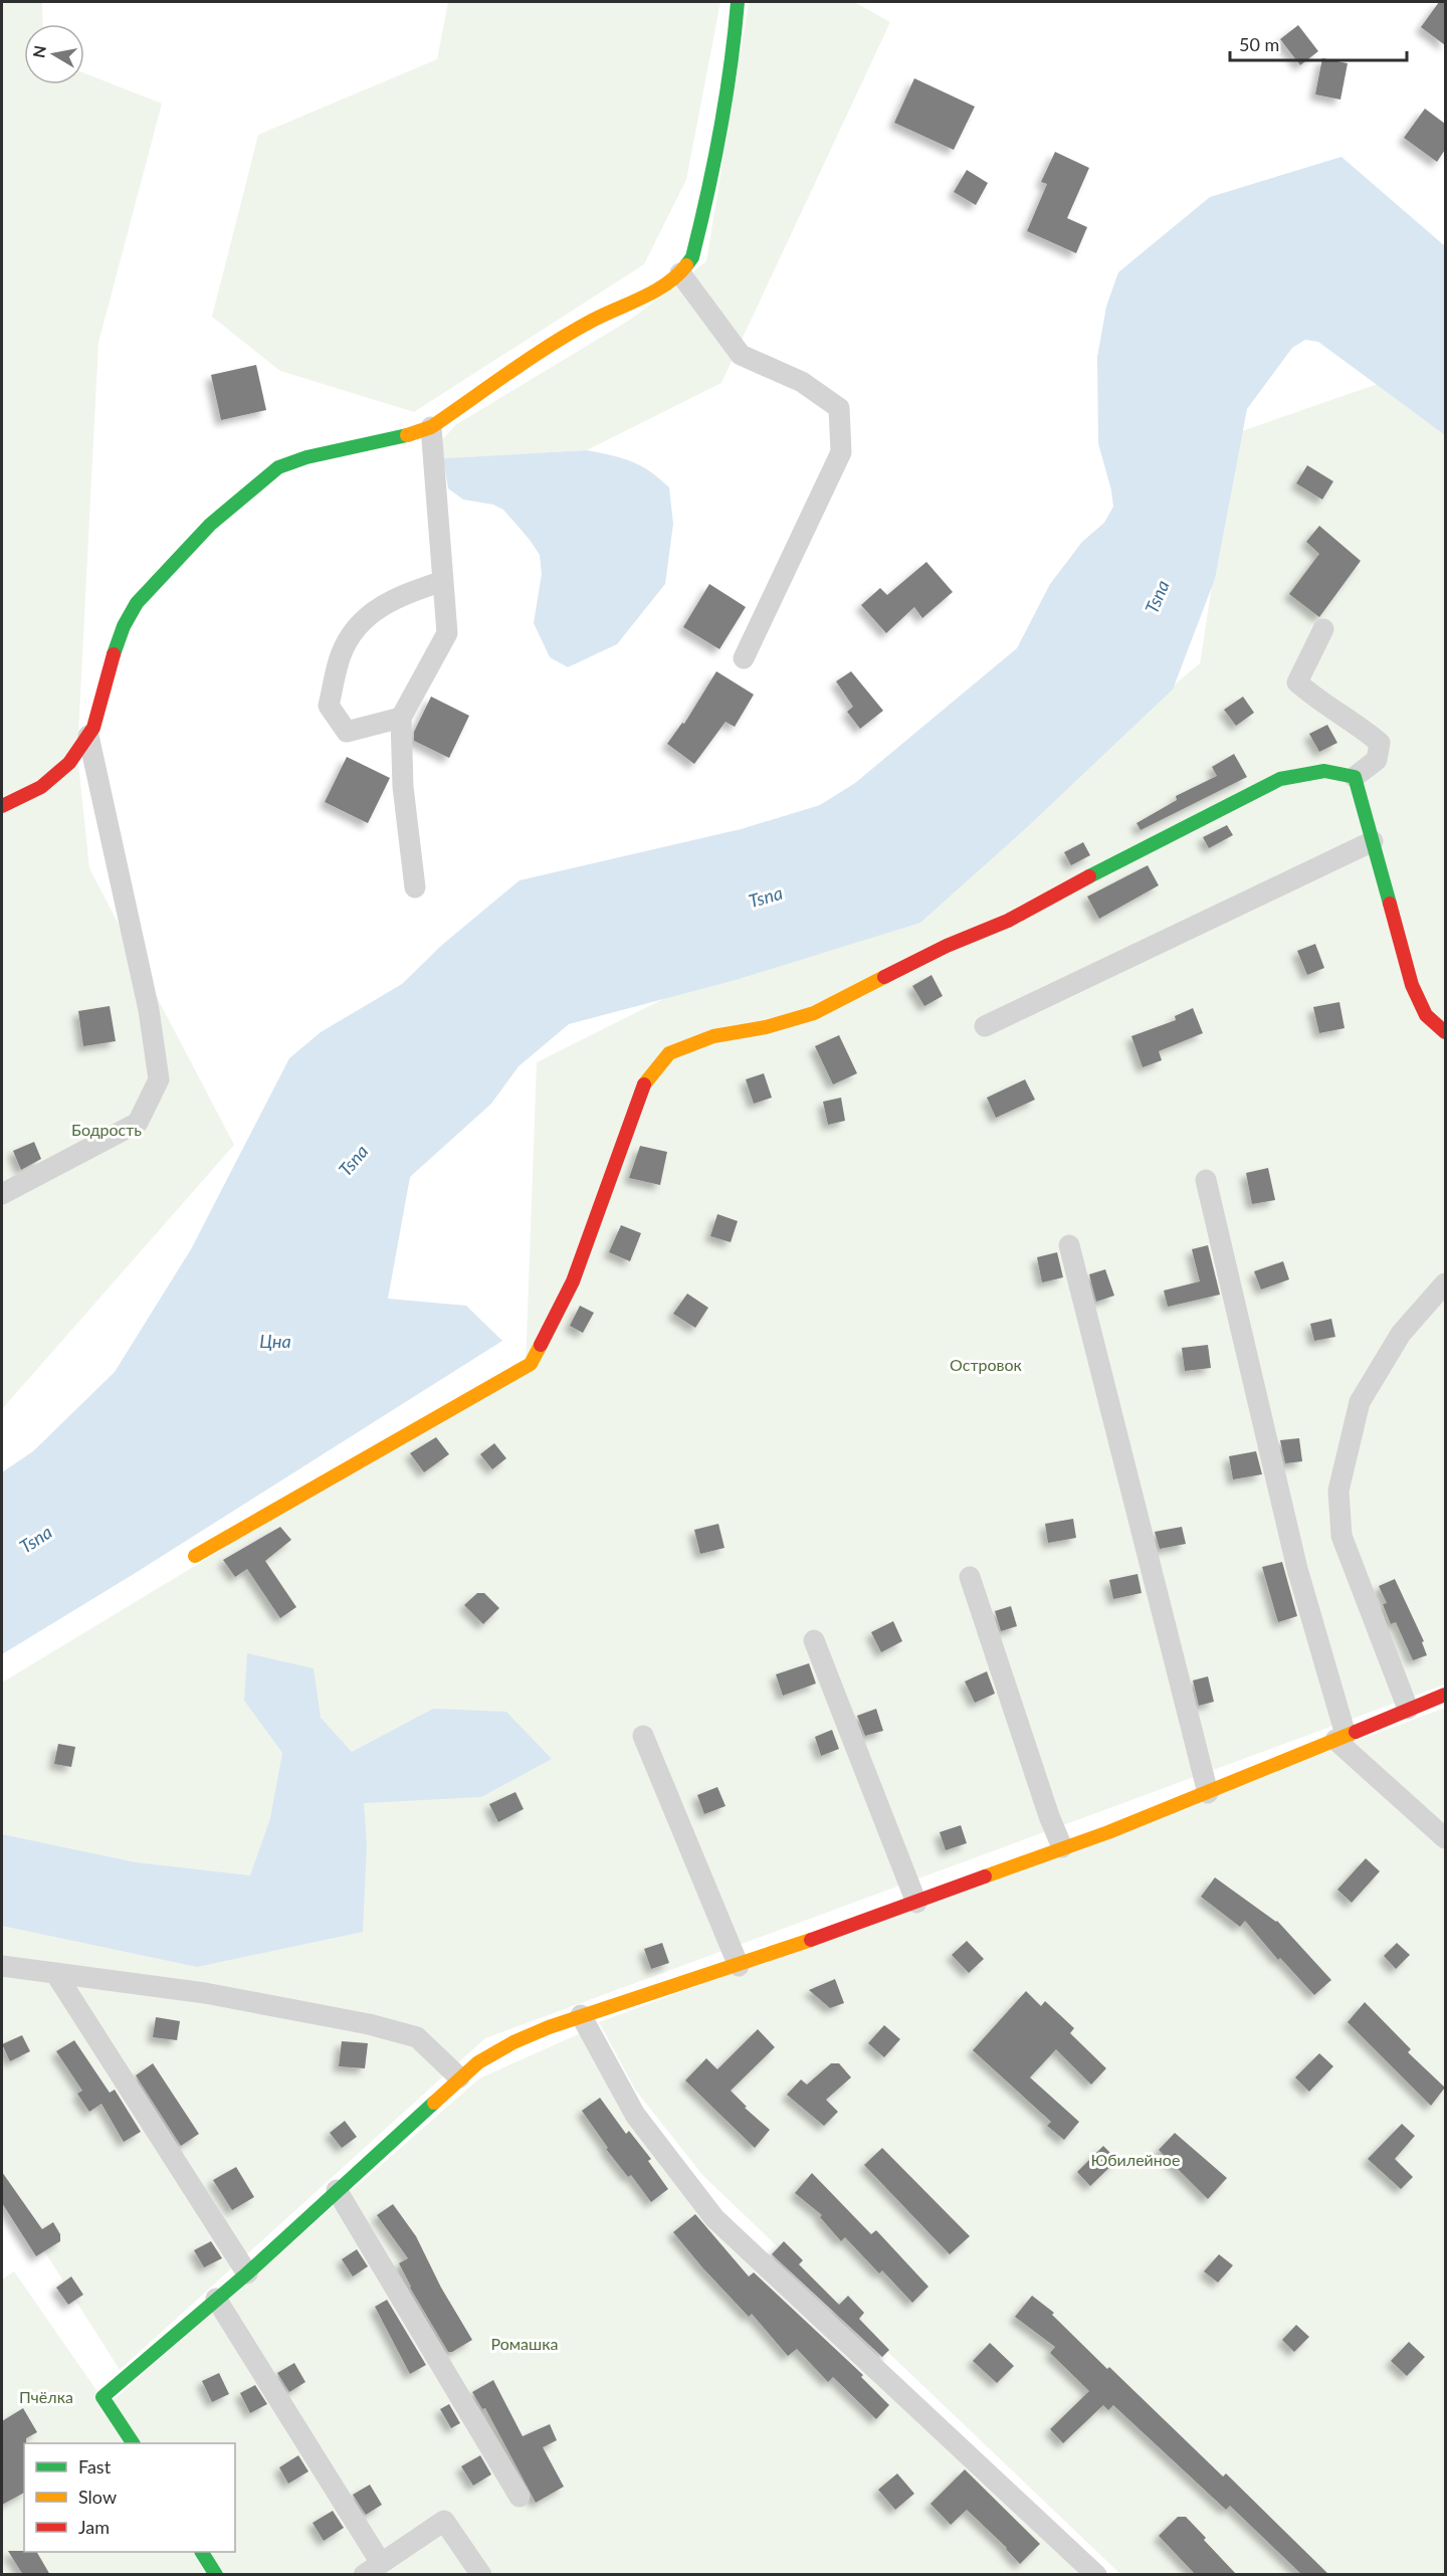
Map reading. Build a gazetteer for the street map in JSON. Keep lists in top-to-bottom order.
{
  "water": ["Tsna", "Цна"],
  "parks": [
    "Бодрость",
    "Островок",
    "Юбилейное",
    "Ромашка",
    "Пчёлка"
  ],
  "legend": ["Fast", "Slow", "Jam"],
  "scale_bar": "50 m",
  "north": "left"
}
